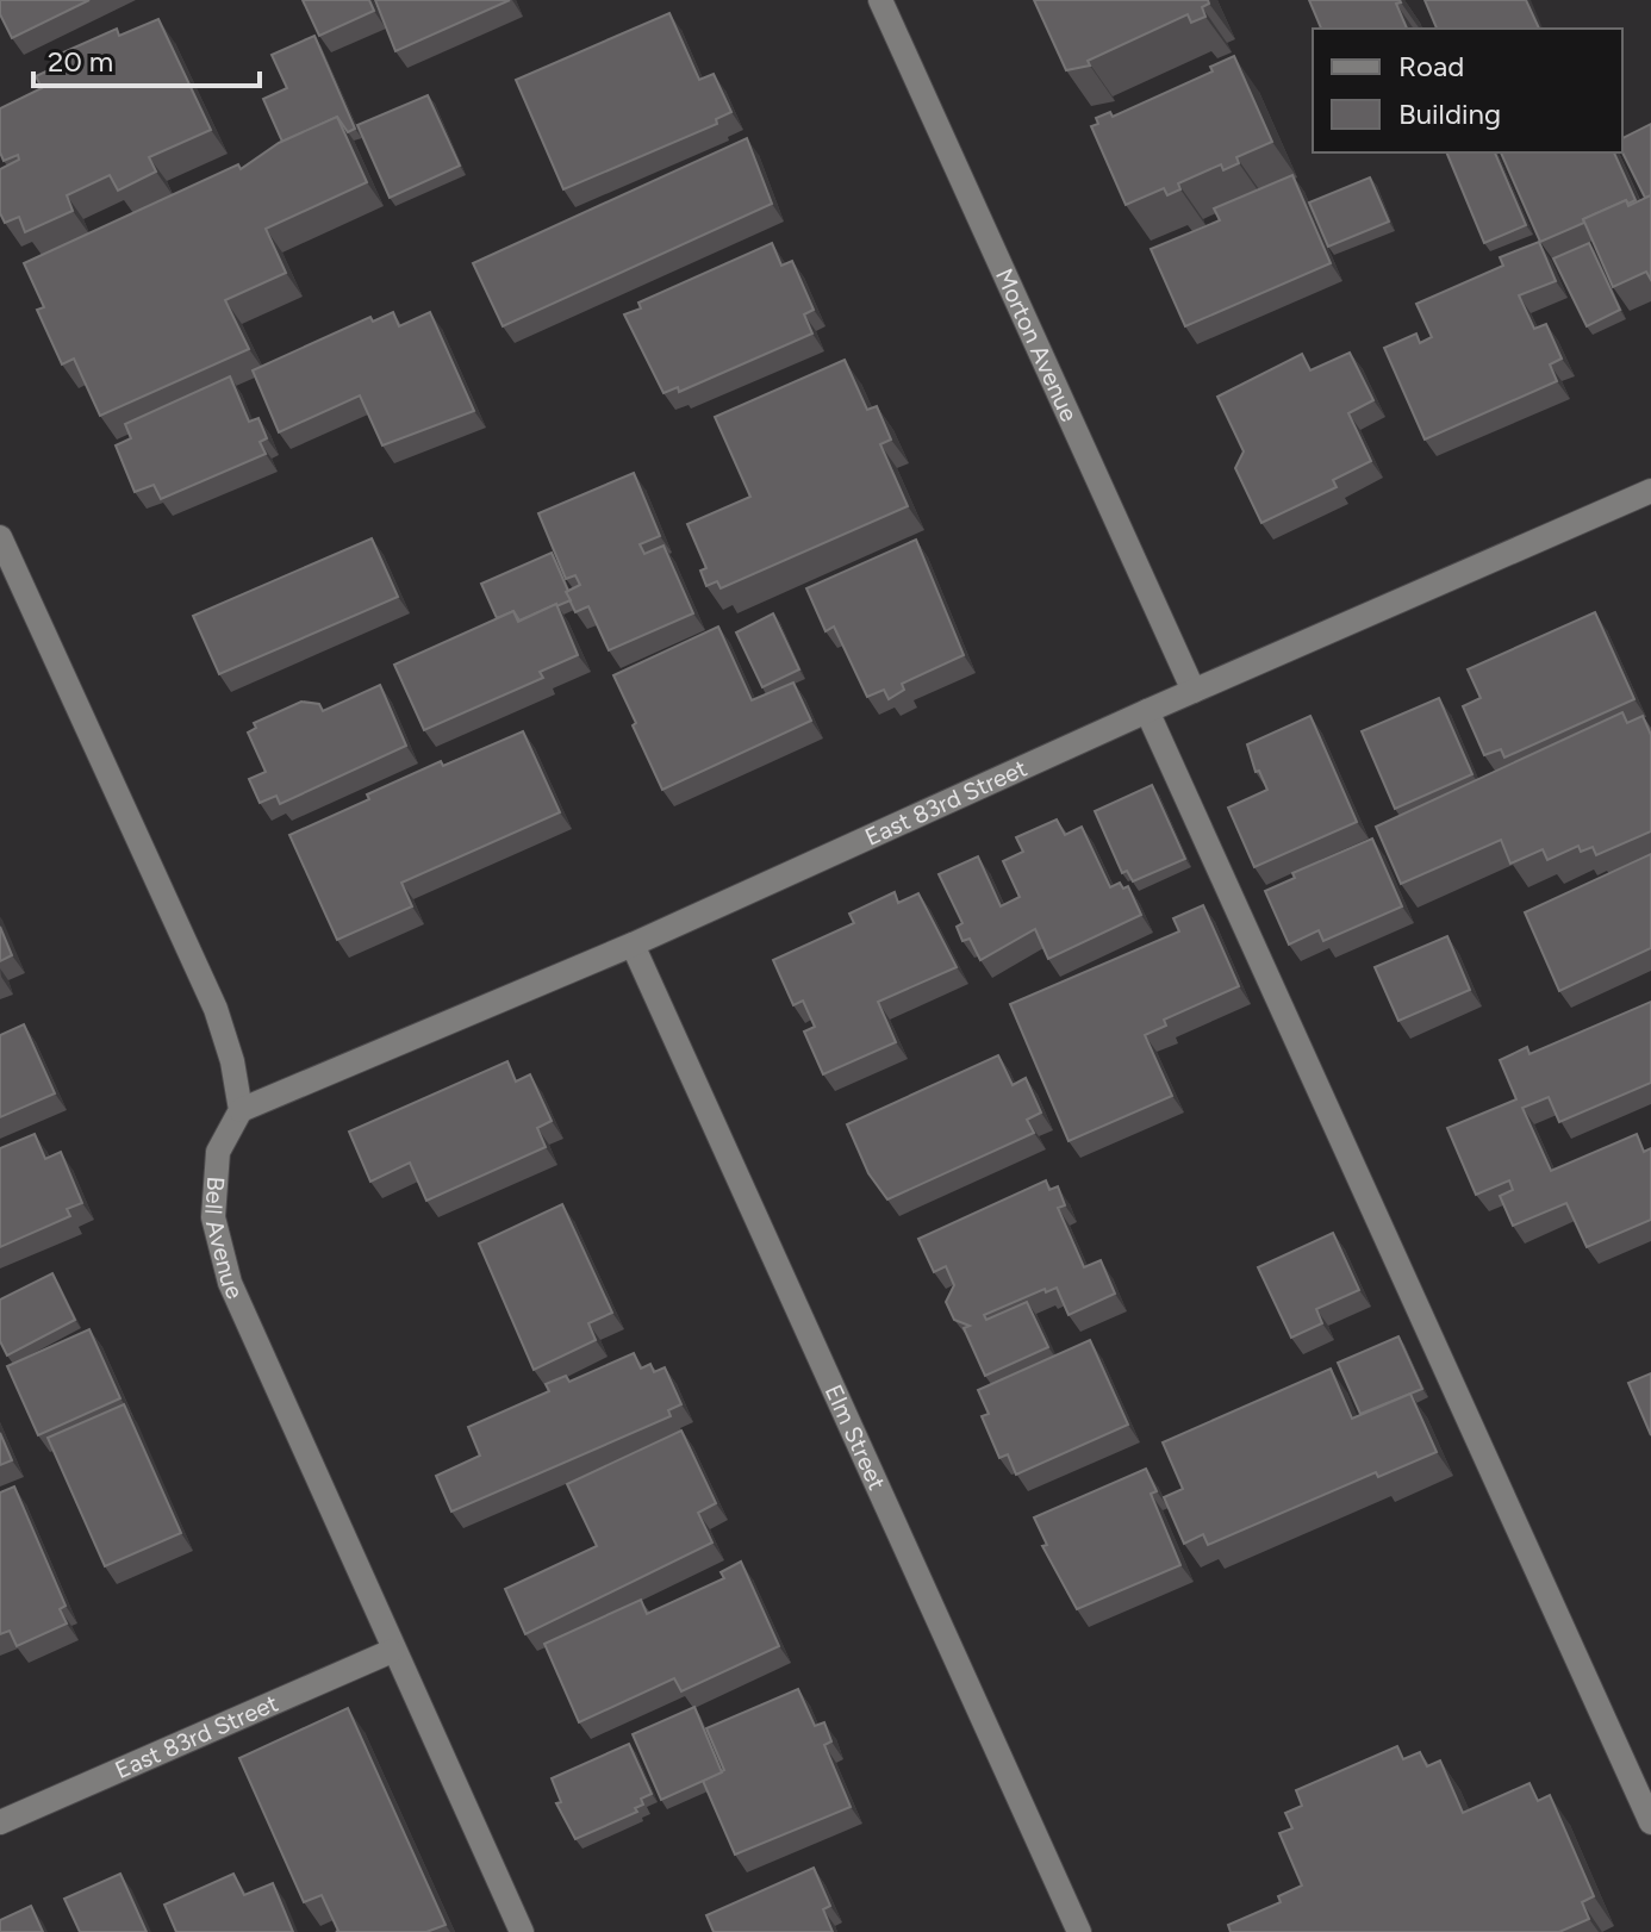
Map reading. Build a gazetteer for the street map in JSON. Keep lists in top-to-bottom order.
{
  "streets": {
    "street": [
      "Morton Avenue",
      "East 83rd Street",
      "Bell Avenue",
      "Elm Street"
    ]
  },
  "crossings": [
    ["Morton Avenue", "East 83rd Street"],
    ["East 83rd Street", "Bell Avenue"],
    ["East 83rd Street", "Elm Street"]
  ],
  "legend": ["Road", "Building"],
  "scale_bar": "20 m"
}
